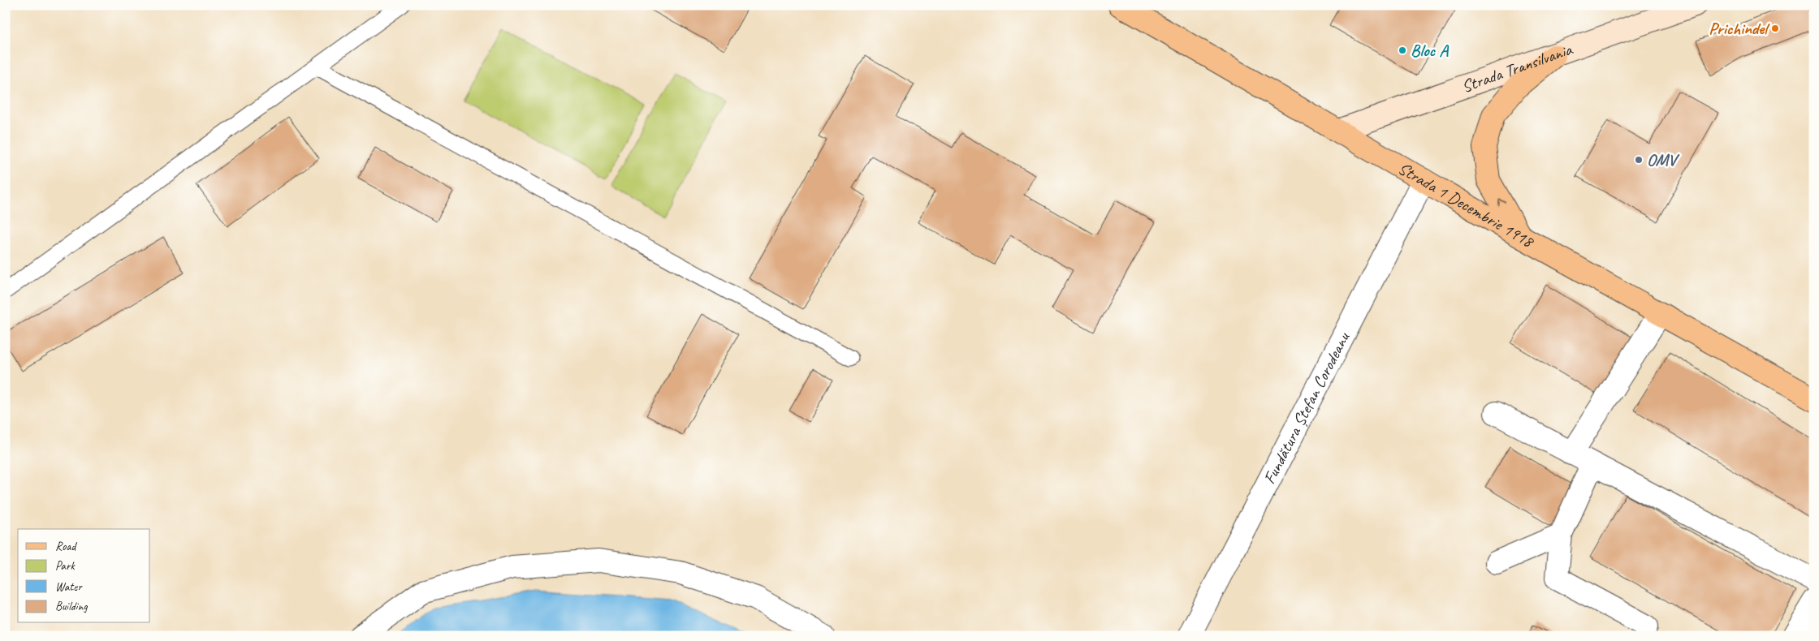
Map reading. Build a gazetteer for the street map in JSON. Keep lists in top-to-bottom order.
{
  "streets": {
    "main road": ["Strada Transilvania", "Strada 1 Decembrie 1918"],
    "street": ["Fundătura Ștefan Corodeanu"]
  },
  "crossings": [
    ["Strada Transilvania", "Strada 1 Decembrie 1918"],
    ["Strada 1 Decembrie 1918", "Fundătura Ștefan Corodeanu"]
  ],
  "places": ["Prichindel", "Bloc A", "OMV"],
  "legend": [
    "Road",
    "Park",
    "Water",
    "Building"
  ]
}
